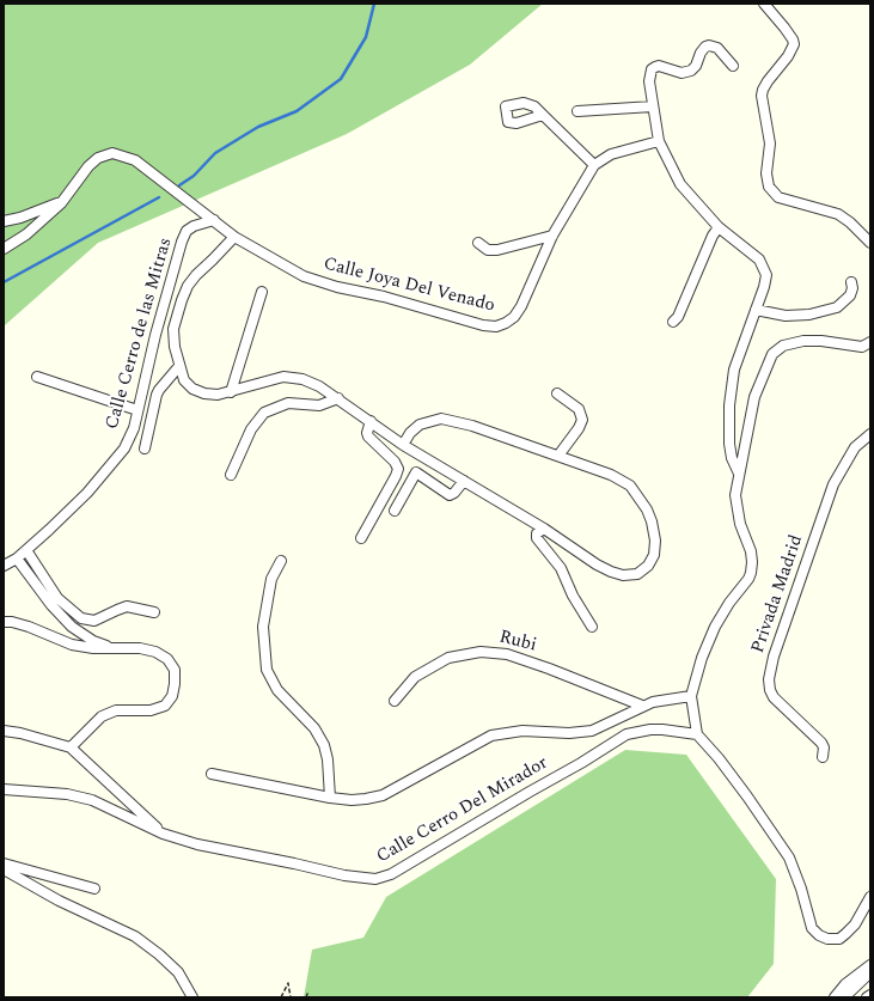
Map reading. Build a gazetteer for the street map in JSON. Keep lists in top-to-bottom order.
{
  "streets": {
    "street": [
      "Calle Joya Del Venado",
      "Calle Cerro de las Mitras",
      "Privada Madrid",
      "Rubi",
      "Calle Cerro Del Mirador"
    ]
  }
}
